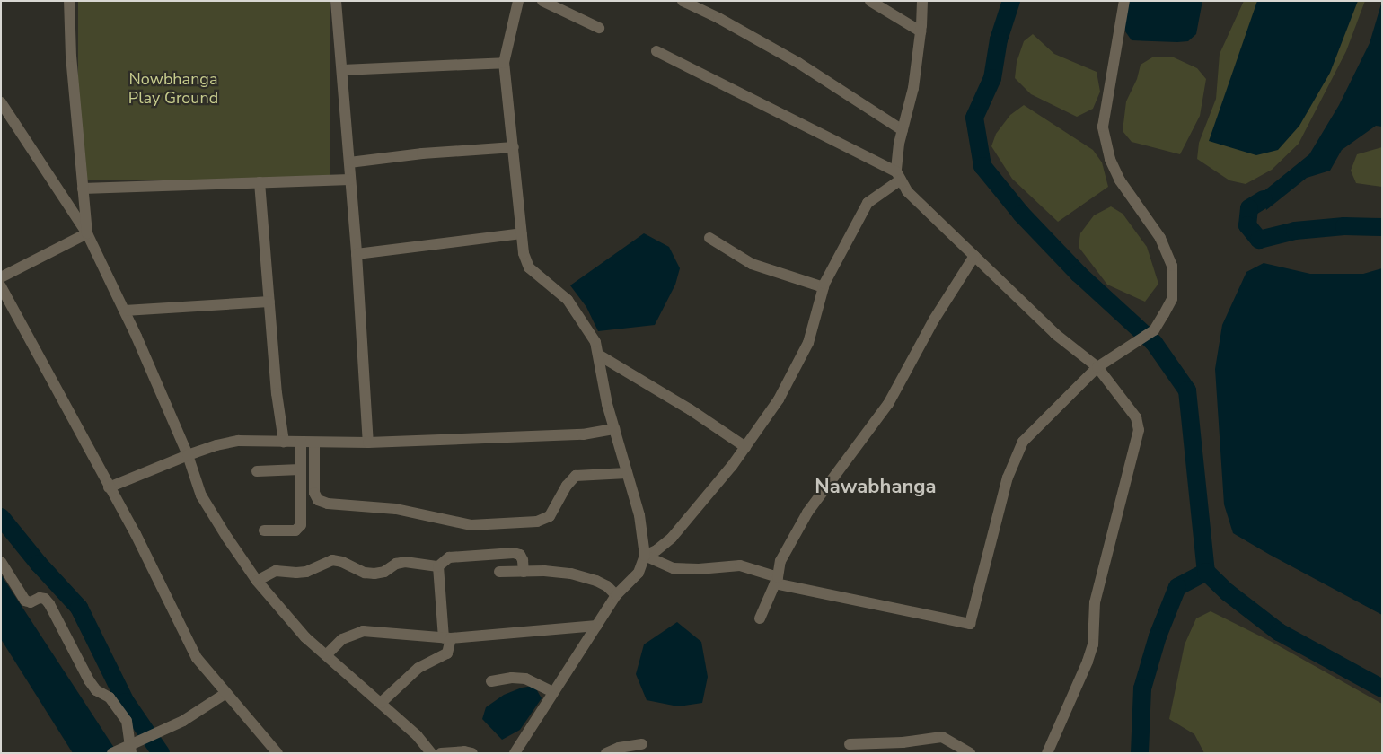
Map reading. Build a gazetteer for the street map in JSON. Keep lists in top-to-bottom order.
{
  "districts": ["Nawabhanga"],
  "parks": ["Nowbhanga Play Ground"]
}
